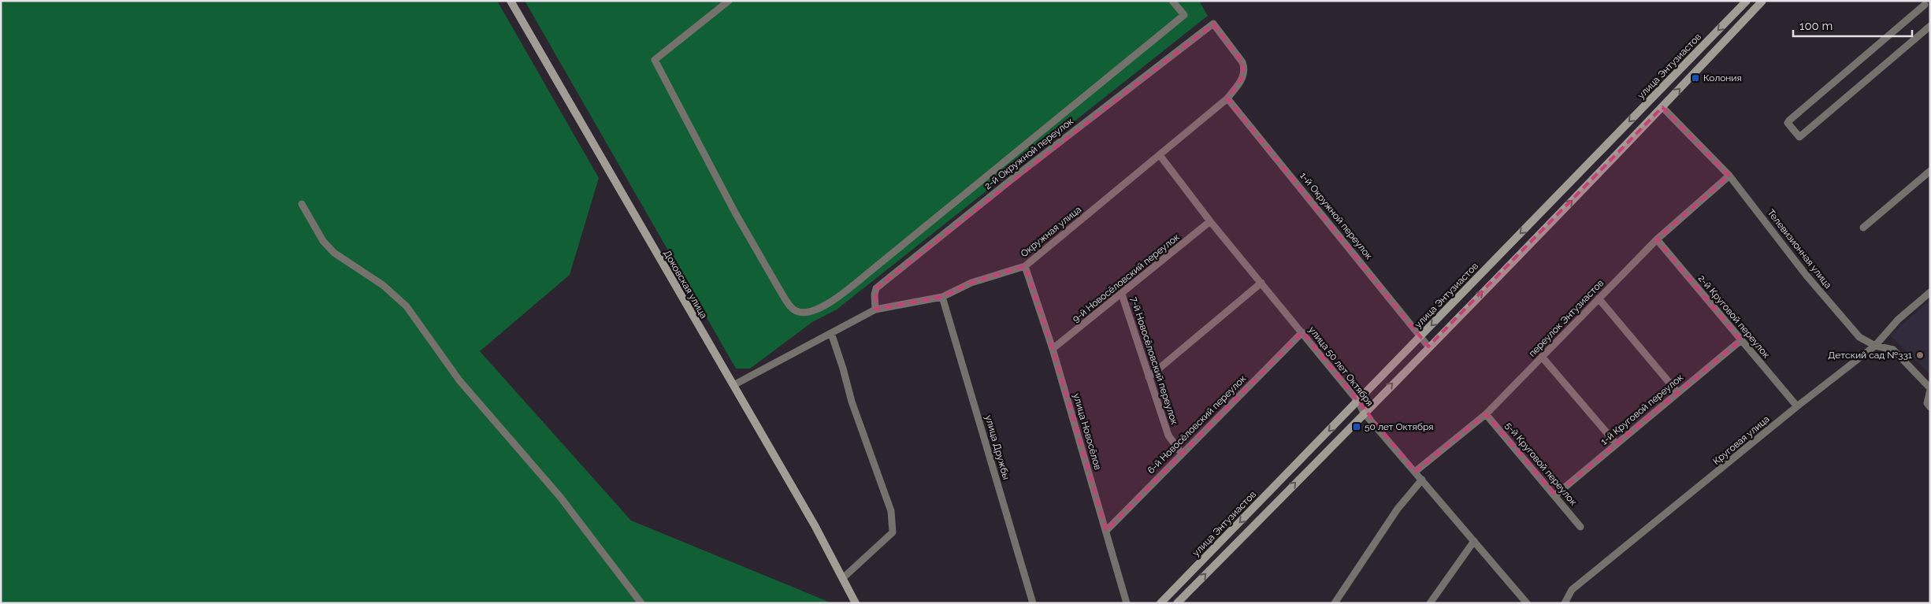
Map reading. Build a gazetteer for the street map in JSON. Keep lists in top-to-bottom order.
{
  "streets": {
    "main road": ["улица Энтузиастов", "Доковская улица"],
    "street": [
      "2-й Окружной переулок",
      "1-й Окружной переулок",
      "Окружная улица",
      "Телевизионная улица",
      "9-й Новосёловский переулок",
      "2-й Круговой переулок",
      "переулок Энтузиастов",
      "7-й Новосёловский переулок",
      "улица 50 лет Октября",
      "1-й Круговой переулок",
      "6-й Новосёловский переулок",
      "улица Новосёлов",
      "Круговая улица",
      "улица Дружбы",
      "5-й Круговой переулок"
    ]
  },
  "crossings": [
    ["улица Энтузиастов", "1-й Окружной переулок"],
    ["улица Энтузиастов", "улица 50 лет Октября"],
    ["2-й Окружной переулок", "Окружная улица"],
    ["1-й Окружной переулок", "Окружная улица"],
    ["Окружная улица", "Доковская улица"],
    ["Окружная улица", "улица 50 лет Октября"],
    ["Окружная улица", "улица Новосёлов"],
    ["Окружная улица", "улица Дружбы"],
    ["Телевизионная улица", "переулок Энтузиастов"],
    ["Телевизионная улица", "Круговая улица"],
    ["9-й Новосёловский переулок", "7-й Новосёловский переулок"],
    ["9-й Новосёловский переулок", "улица 50 лет Октября"],
    ["9-й Новосёловский переулок", "улица Новосёлов"],
    ["2-й Круговой переулок", "переулок Энтузиастов"],
    ["2-й Круговой переулок", "1-й Круговой переулок"],
    ["2-й Круговой переулок", "Круговая улица"],
    ["переулок Энтузиастов", "улица 50 лет Октября"],
    ["переулок Энтузиастов", "5-й Круговой переулок"],
    ["7-й Новосёловский переулок", "6-й Новосёловский переулок"],
    ["улица 50 лет Октября", "6-й Новосёловский переулок"],
    ["1-й Круговой переулок", "5-й Круговой переулок"],
    ["6-й Новосёловский переулок", "улица Новосёлов"]
  ],
  "places": {
    "transit": ["Колония", "50 лет Октября"],
    "other": ["Детский сад №331"]
  },
  "scale_bar": "100 m"
}
